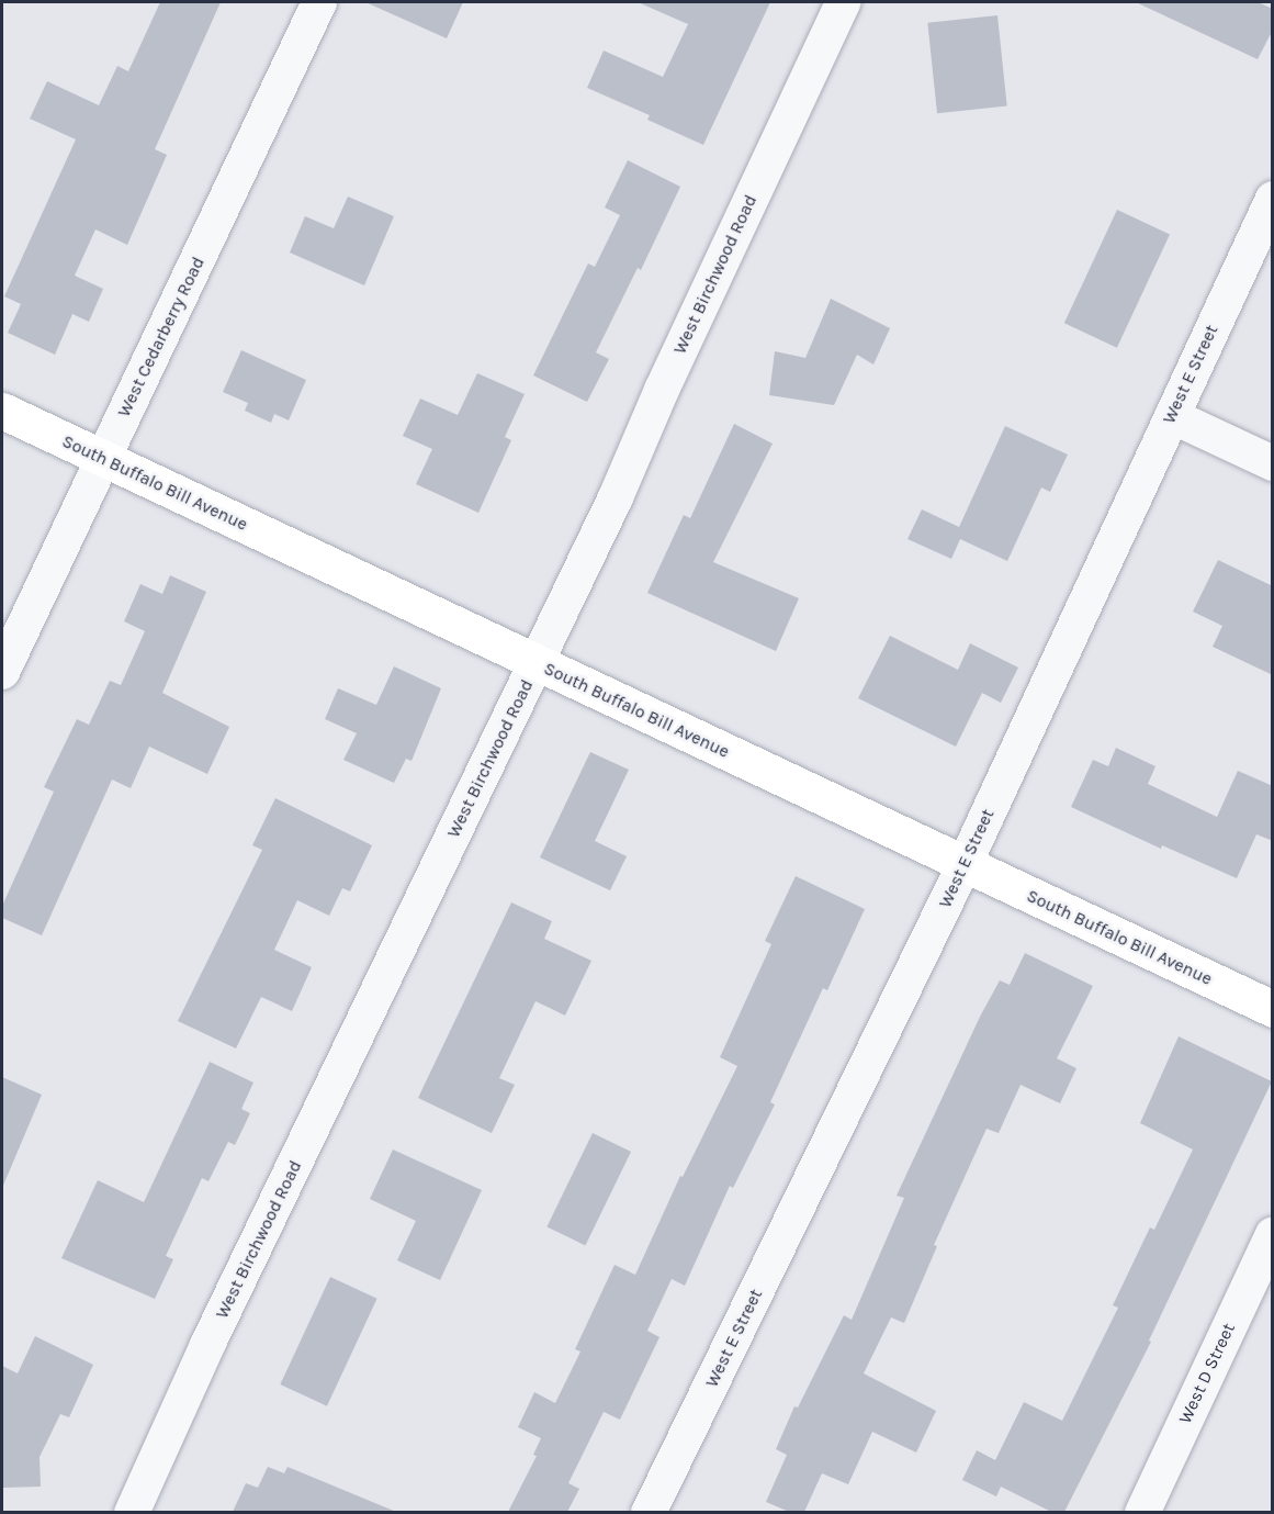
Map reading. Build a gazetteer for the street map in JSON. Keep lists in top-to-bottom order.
{
  "streets": {
    "main road": ["South Buffalo Bill Avenue"],
    "street": [
      "West Birchwood Road",
      "West Cedarberry Road",
      "West E Street",
      "West D Street"
    ]
  },
  "crossings": [
    ["West Birchwood Road", "South Buffalo Bill Avenue"],
    ["West Cedarberry Road", "South Buffalo Bill Avenue"],
    ["West E Street", "South Buffalo Bill Avenue"]
  ]
}
